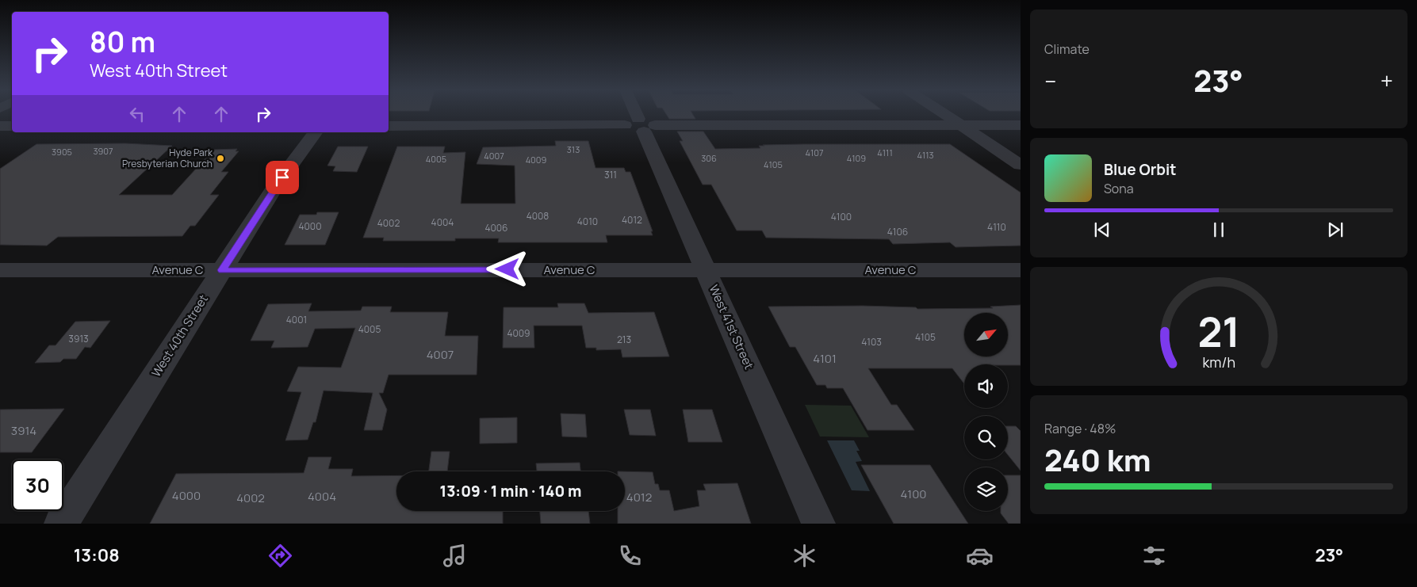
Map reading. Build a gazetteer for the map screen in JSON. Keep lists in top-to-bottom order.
{
  "streets": {
    "street": ["Avenue C", "West 41st Street", "West 40th Street"]
  },
  "crossings": [
    ["Avenue C", "West 41st Street"],
    ["Avenue C", "West 40th Street"]
  ],
  "places": ["Hyde Park Presbyterian Church"],
  "house_numbers": [
    "313",
    "3907",
    "3905",
    "4107",
    "4111",
    "4113",
    "4007",
    "306",
    "4109",
    "4005",
    "4009",
    "4105",
    "311",
    "4008",
    "4100",
    "4012",
    "4010",
    "4004",
    "4002",
    "4000",
    "4110",
    "4006",
    "4106",
    "4001",
    "4005",
    "4009",
    "4105",
    "3913",
    "213",
    "4103",
    "4007",
    "4101",
    "3914",
    "4100",
    "4000",
    "4004",
    "4012",
    "4002"
  ],
  "north": "top right",
  "page": {
    "tile": [
      "Climate",
      ["Range · 48%", "240 km"]
    ],
    "turn": ["80 m", "West 40th Street"],
    "heat": ["−", "23°", "+"],
    "song": ["Blue Orbit", "Sona"],
    "limit": "30",
    "trip": "13:09 · 1 min · 140 m",
    "tabs": ["13:08", "23°"],
    "gauge": ["21", "km/h"]
  }
}
